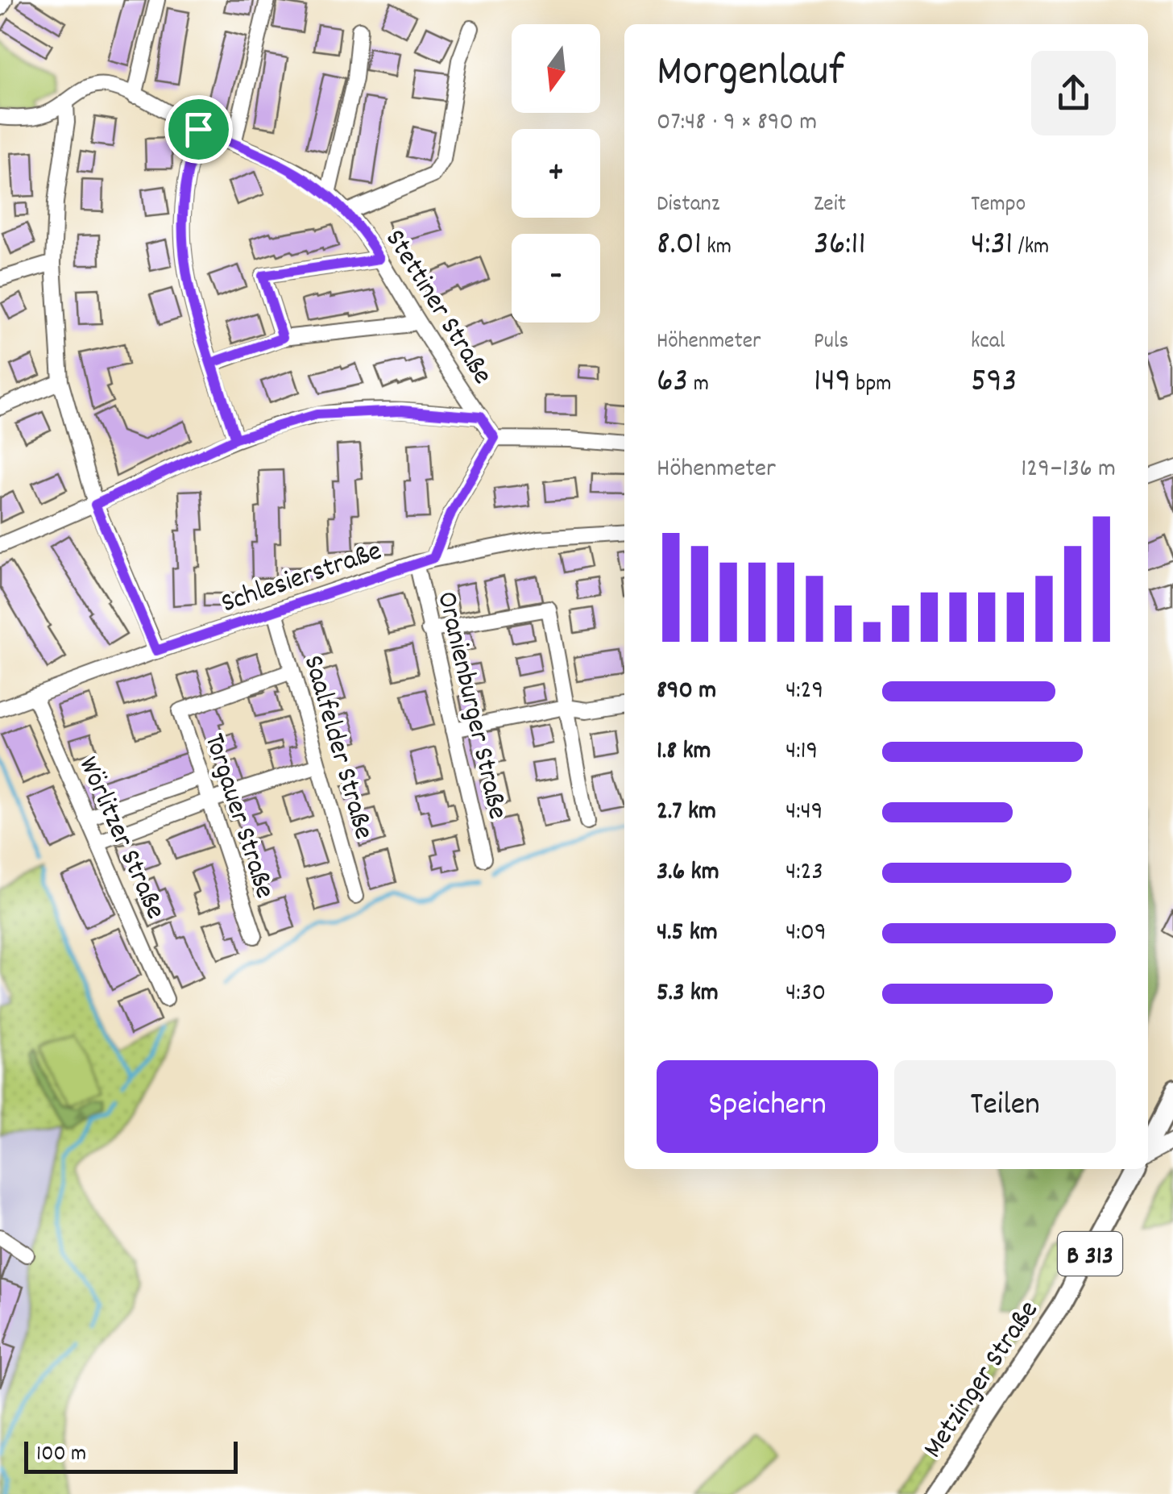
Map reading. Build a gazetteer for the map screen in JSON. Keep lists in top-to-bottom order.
{
  "streets": {
    "main road": ["B 313", "Metzinger Straße"],
    "street": [
      "Stettiner Straße",
      "Schlesierstraße",
      "Oranienburger Straße",
      "Saalfelder Straße",
      "Torgauer Straße",
      "Wörlitzer Straße"
    ]
  },
  "crossings": [
    ["Schlesierstraße", "Oranienburger Straße"],
    ["Schlesierstraße", "Saalfelder Straße"],
    ["Schlesierstraße", "Wörlitzer Straße"],
    ["Saalfelder Straße", "Torgauer Straße"]
  ],
  "scale_bar": "100 m",
  "north": "bottom",
  "page": {
    "map_buttons": ["+", "−"],
    "heading": ["Morgenlauf", "07:48 · 9 × 890 m"],
    "stats": [
      ["Distanz", "8.01 km"],
      ["Zeit", "36:11"],
      ["Tempo", "4:31 /km"],
      ["Höhenmeter", "63 m"],
      ["Puls", "149 bpm"],
      ["kcal", "593"]
    ],
    "chart": ["Höhenmeter", "129–136 m"],
    "list": [
      {
        "name": "890 m",
        "note": "4:29"
      },
      {
        "name": "1.8 km",
        "note": "4:19"
      },
      {
        "name": "2.7 km",
        "note": "4:49"
      },
      {
        "name": "3.6 km",
        "note": "4:23"
      },
      {
        "name": "4.5 km",
        "note": "4:09"
      },
      {
        "name": "5.3 km",
        "note": "4:30"
      }
    ],
    "buttons": ["Speichern", "Teilen"],
    "scale": "100 m"
  }
}
